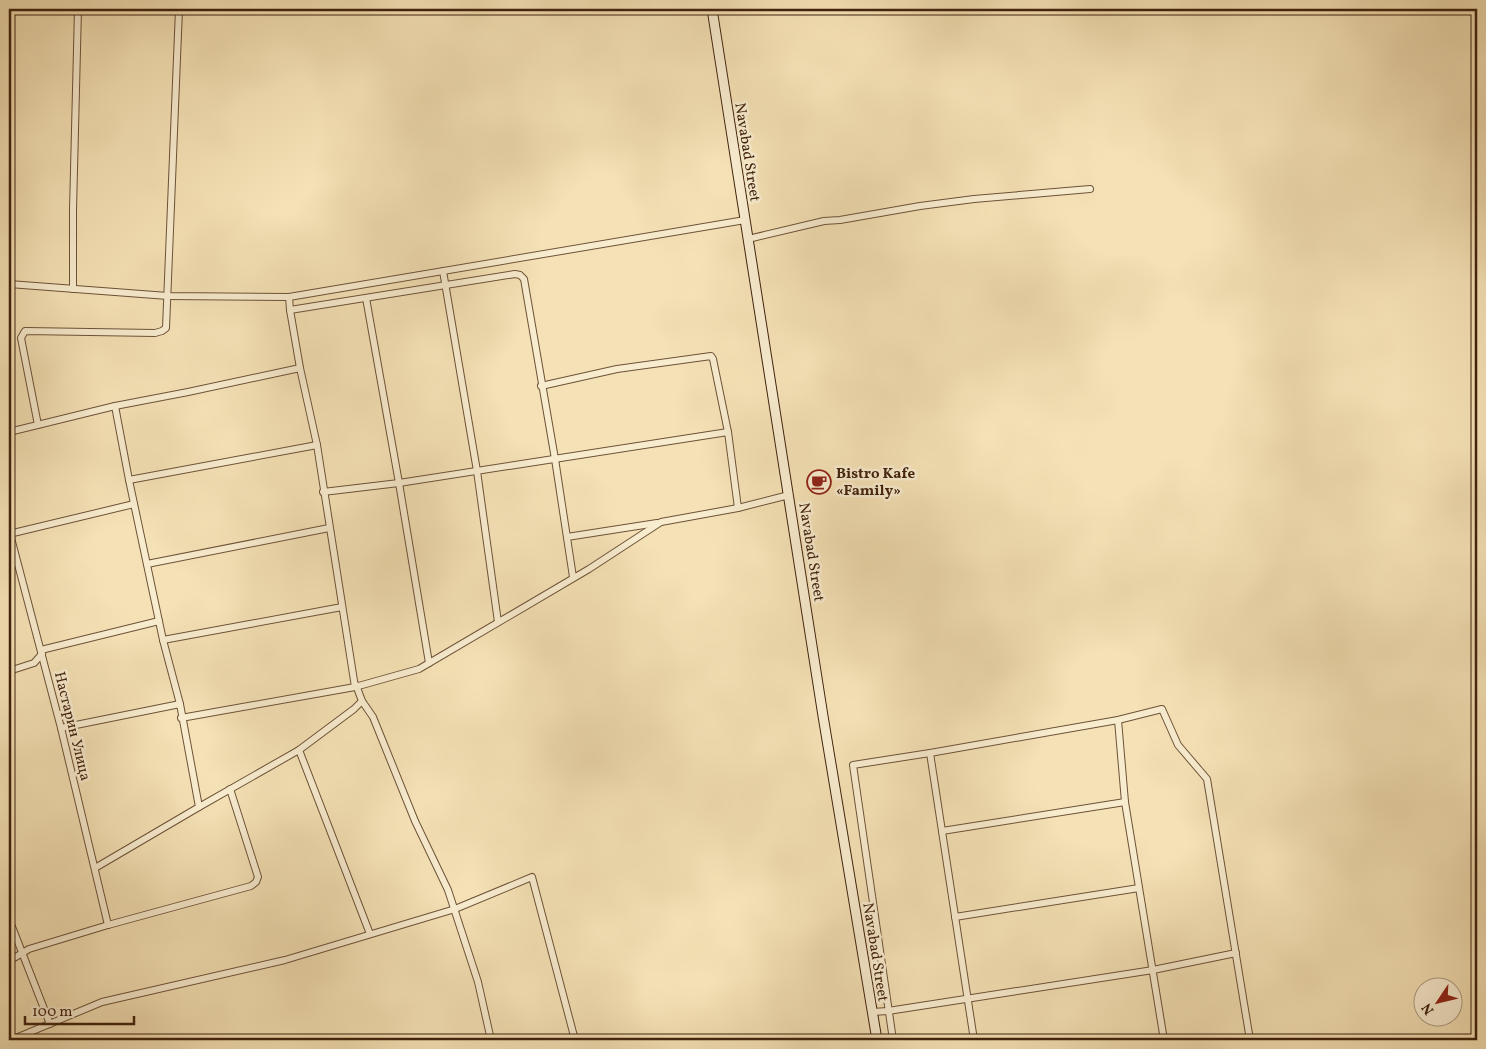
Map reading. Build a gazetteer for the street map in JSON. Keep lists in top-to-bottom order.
{
  "streets": {
    "street": ["Navabad Street", "Настарин Улица"]
  },
  "places": {
    "cafe": ["Bistro Kafe «Family»"]
  },
  "scale_bar": "100 m",
  "north": "bottom left"
}
